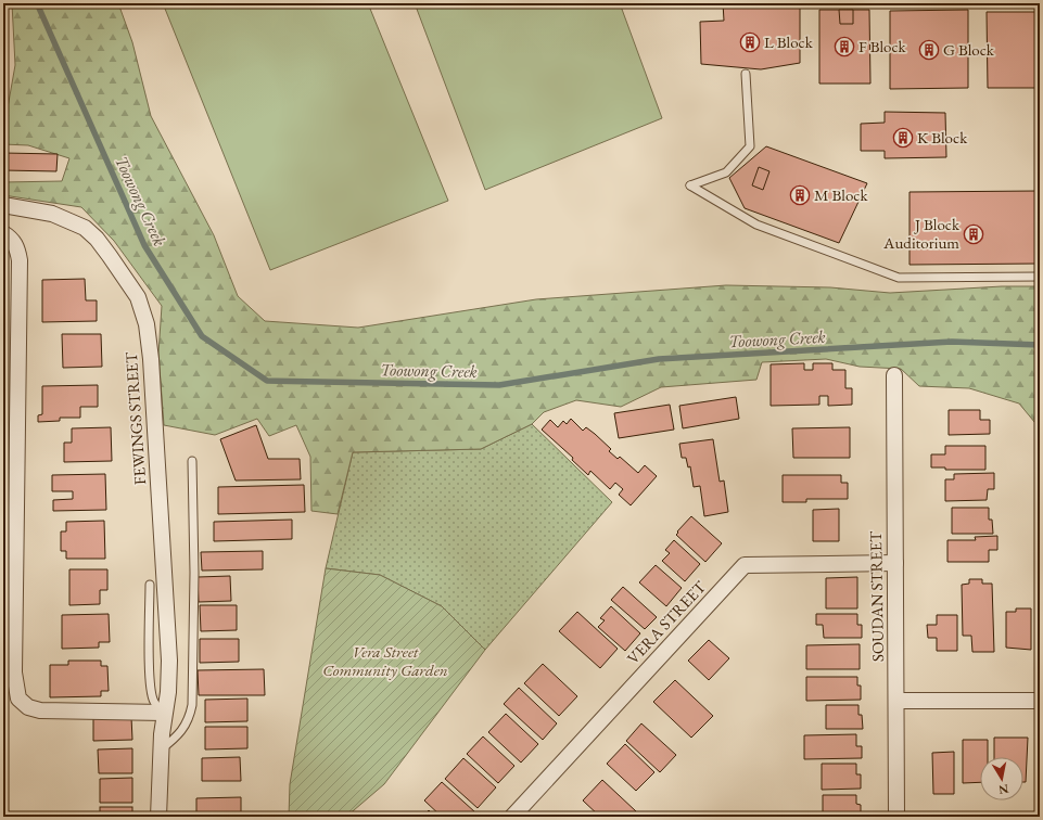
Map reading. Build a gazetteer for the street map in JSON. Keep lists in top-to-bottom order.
{
  "streets": {
    "street": ["FEWINGS STREET", "SOUDAN STREET", "VERA STREET"]
  },
  "crossings": [
    ["SOUDAN STREET", "VERA STREET"]
  ],
  "water": ["Toowong Creek"],
  "parks": ["Vera Street Community Garden"],
  "places": {
    "building": [
      "L Block",
      "F Block",
      "G Block",
      "K Block",
      "M Block",
      "J Block Auditorium"
    ]
  },
  "north": "bottom"
}
